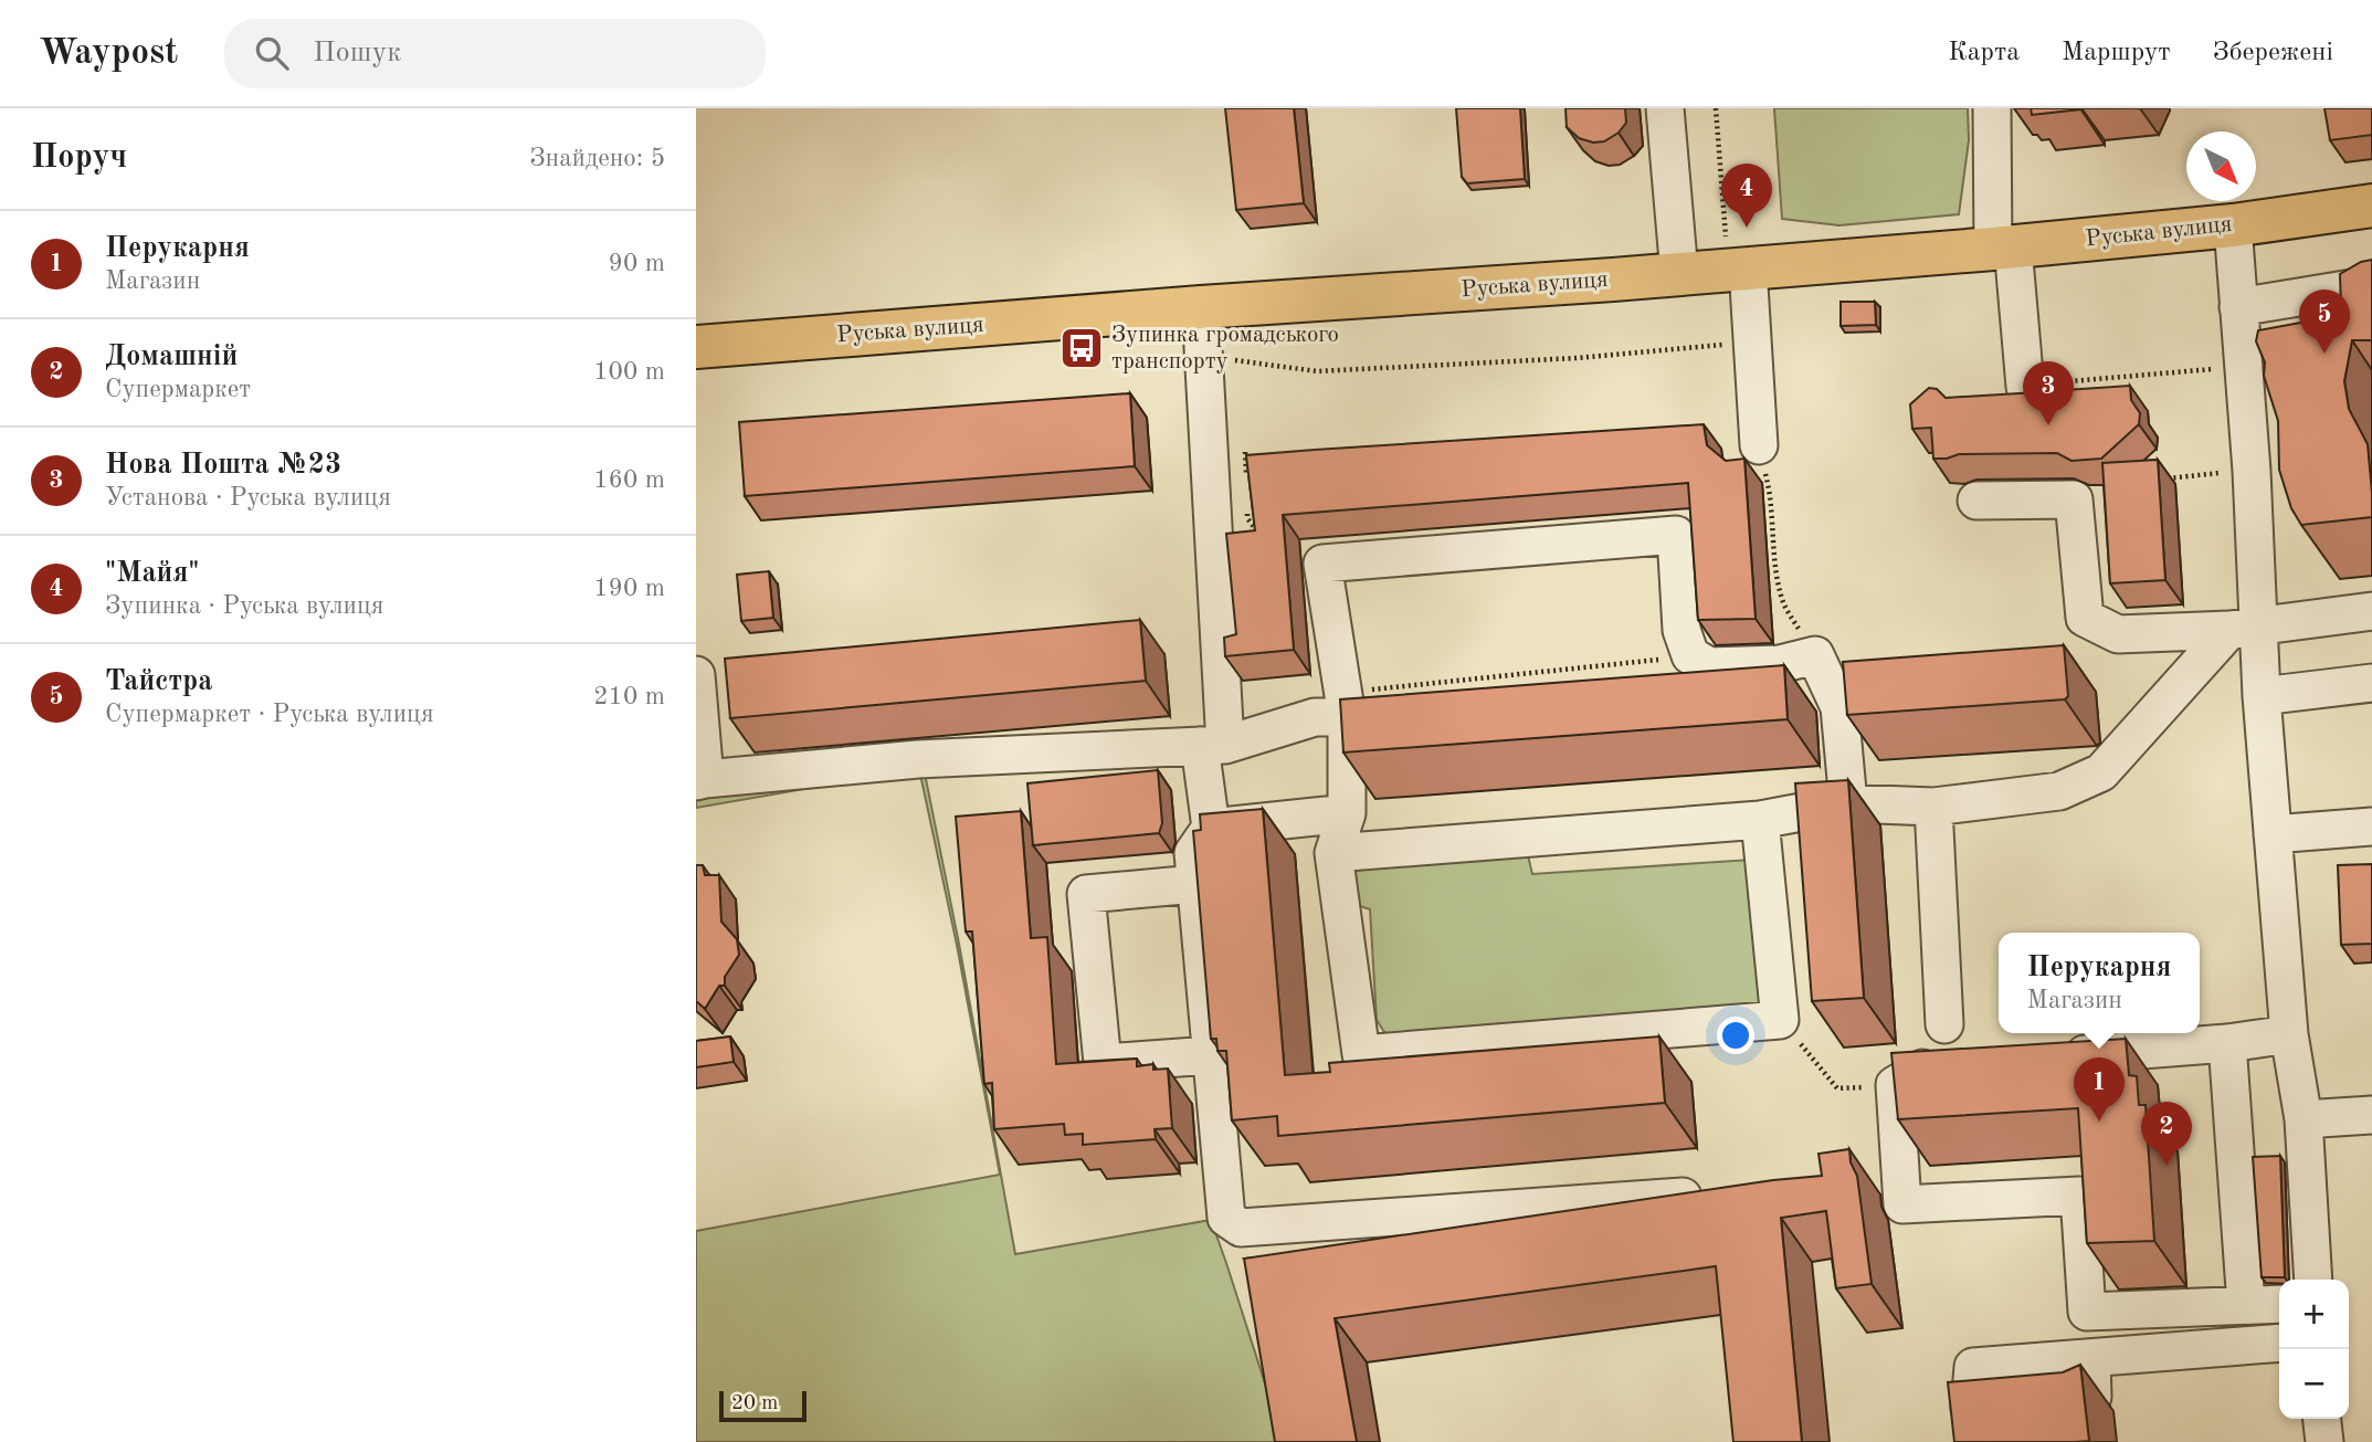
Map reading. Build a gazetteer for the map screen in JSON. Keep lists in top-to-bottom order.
{
  "streets": {
    "main road": ["Руська вулиця"]
  },
  "places": {
    "bus stop": ["Зупинка громадського транспорту"]
  },
  "scale_bar": "20 m",
  "north": "bottom right",
  "page": {
    "header": "Waypost",
    "search": "Пошук",
    "nav": ["Карта", "Маршрут", "Збережені"],
    "heading": ["Поруч", "Знайдено: 5"],
    "pins": [
      "4",
      "5",
      "3",
      "1",
      "2"
    ],
    "list": [
      {
        "mark": "1",
        "name": "Перукарня",
        "note": "Магазин",
        "value": "90 m"
      },
      {
        "mark": "2",
        "name": "Домашній",
        "note": "Супермаркет",
        "value": "100 m"
      },
      {
        "mark": "3",
        "name": "Нова Пошта №23",
        "note": "Установа · Руська вулиця",
        "value": "160 m"
      },
      {
        "mark": "4",
        "name": "\"Майя\"",
        "note": "Зупинка · Руська вулиця",
        "value": "190 m"
      },
      {
        "mark": "5",
        "name": "Тайстра",
        "note": "Супермаркет · Руська вулиця",
        "value": "210 m"
      }
    ],
    "popup": ["Перукарня", "Магазин"],
    "map_buttons": ["+", "−"],
    "scale": "20 m"
  }
}
